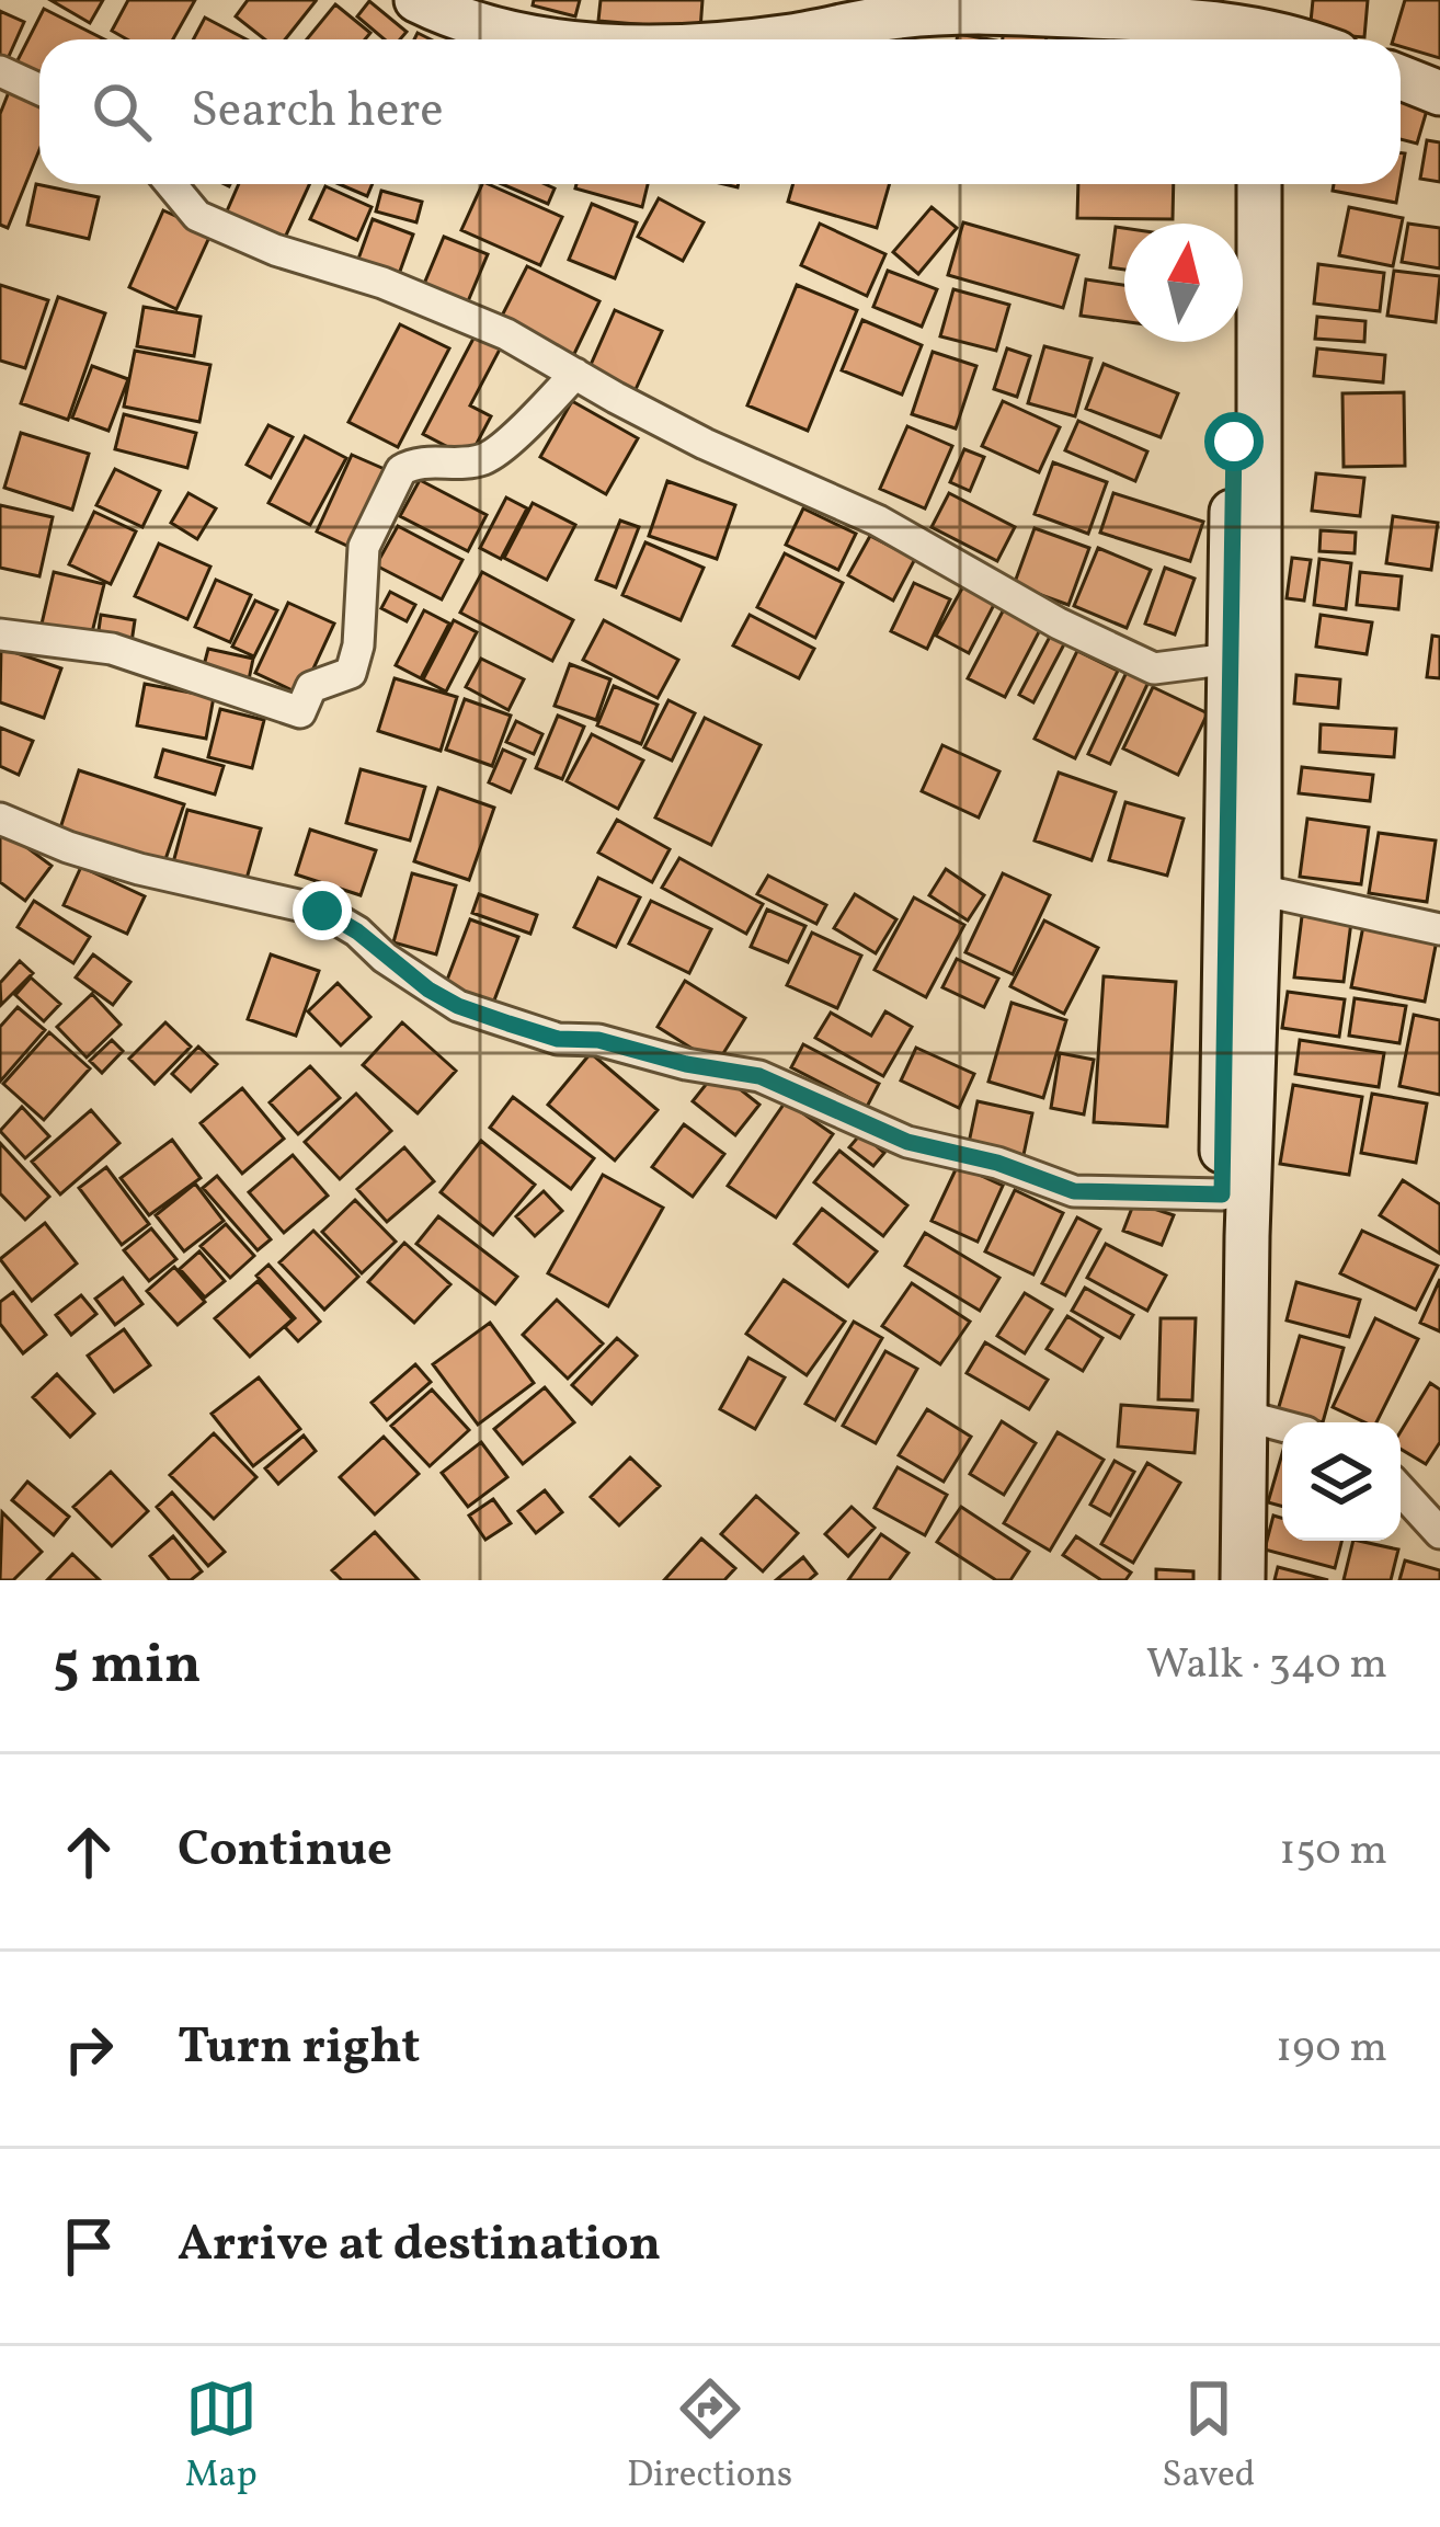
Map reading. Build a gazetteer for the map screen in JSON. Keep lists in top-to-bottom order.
{
  "north": "top",
  "page": {
    "search": "Search here",
    "heading": ["5 min", "Walk · 340 m"],
    "list": [
      ["Continue", "150 m"],
      ["Turn right", "190 m"],
      "Arrive at destination"
    ],
    "nav": ["Map", "Directions", "Saved"]
  }
}
